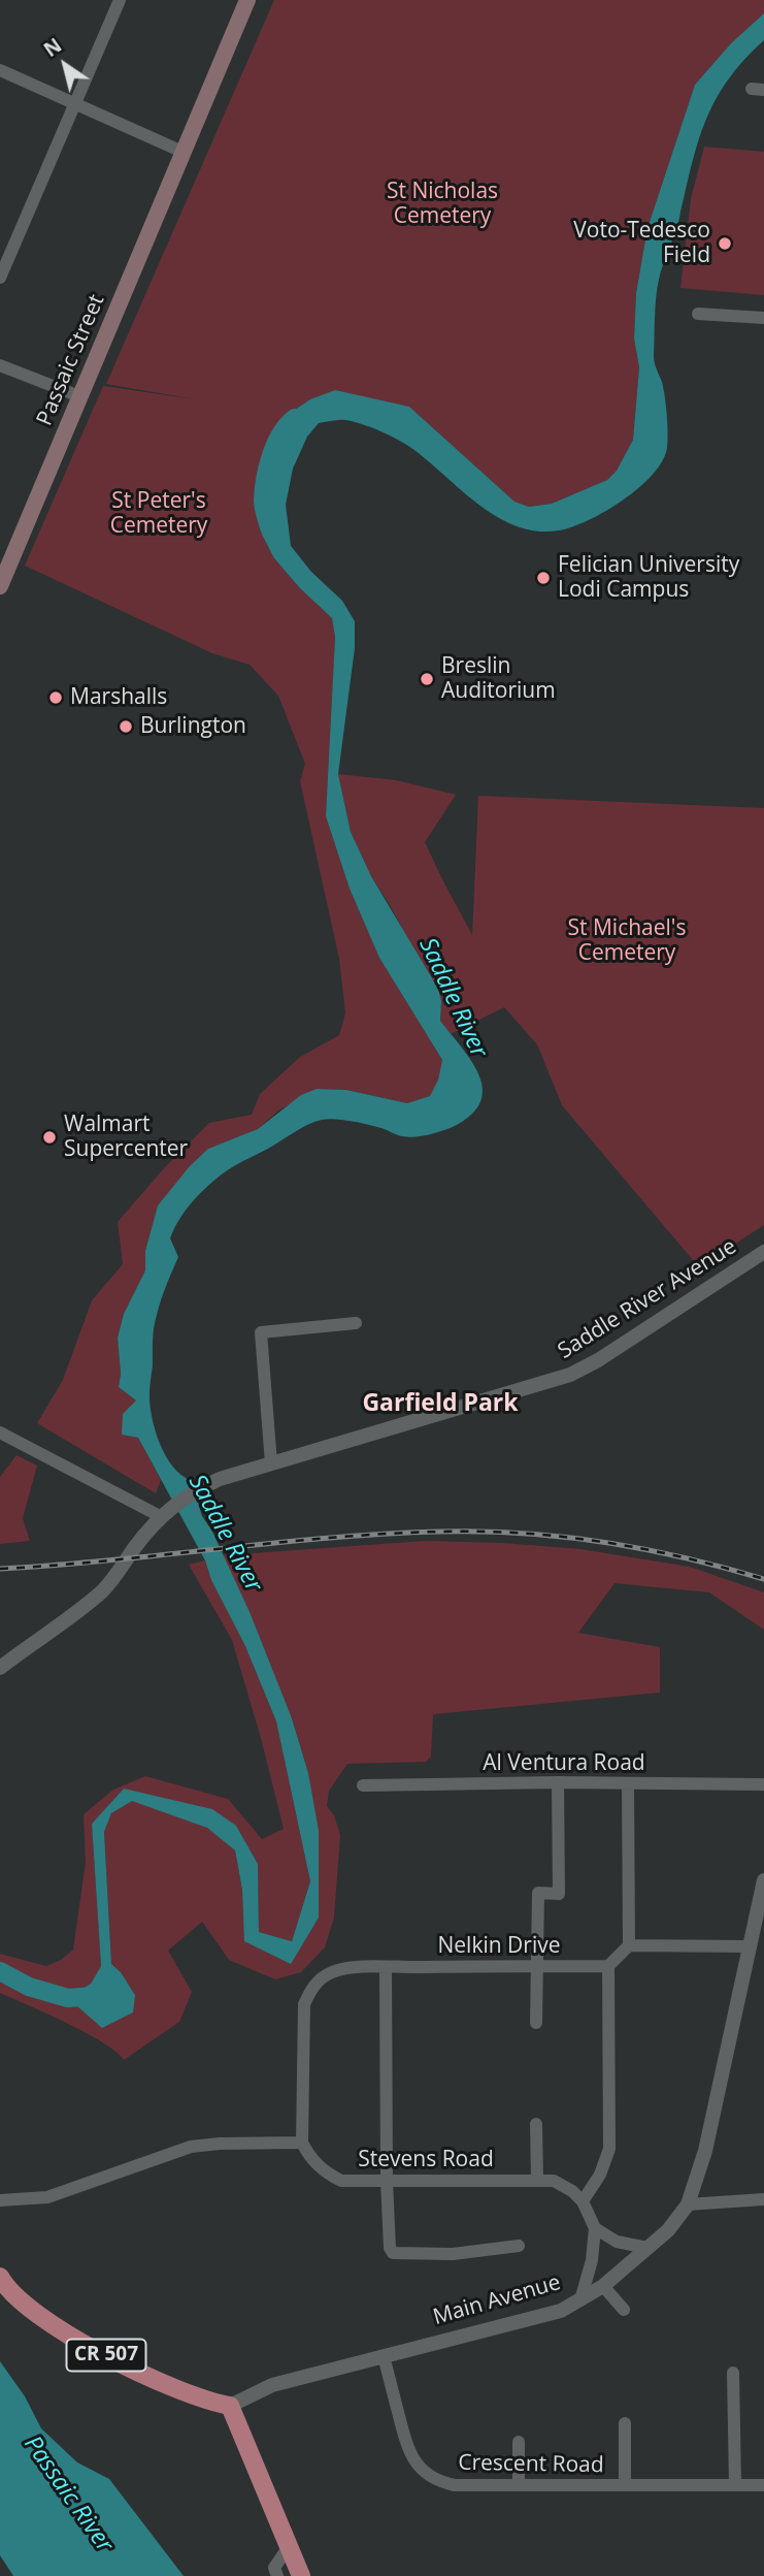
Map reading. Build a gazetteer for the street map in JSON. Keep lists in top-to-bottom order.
{
  "streets": {
    "main road": ["Passaic Street", "CR 507"],
    "street": [
      "Saddle River Avenue",
      "Al Ventura Road",
      "Nelkin Drive",
      "Stevens Road",
      "Main Avenue",
      "Crescent Road"
    ]
  },
  "crossings": [
    ["Nelkin Drive", "Stevens Road"],
    ["Main Avenue", "CR 507"],
    ["Main Avenue", "Crescent Road"]
  ],
  "districts": ["Garfield Park"],
  "water": ["Saddle River", "Passaic River"],
  "parks": ["St Nicholas Cemetery", "St Peter's Cemetery", "St Michael's Cemetery"],
  "places": [
    "Voto-Tedesco Field",
    "Felician University Lodi Campus",
    "Breslin Auditorium",
    "Marshalls",
    "Burlington",
    "Walmart Supercenter"
  ],
  "north": "top left"
}
